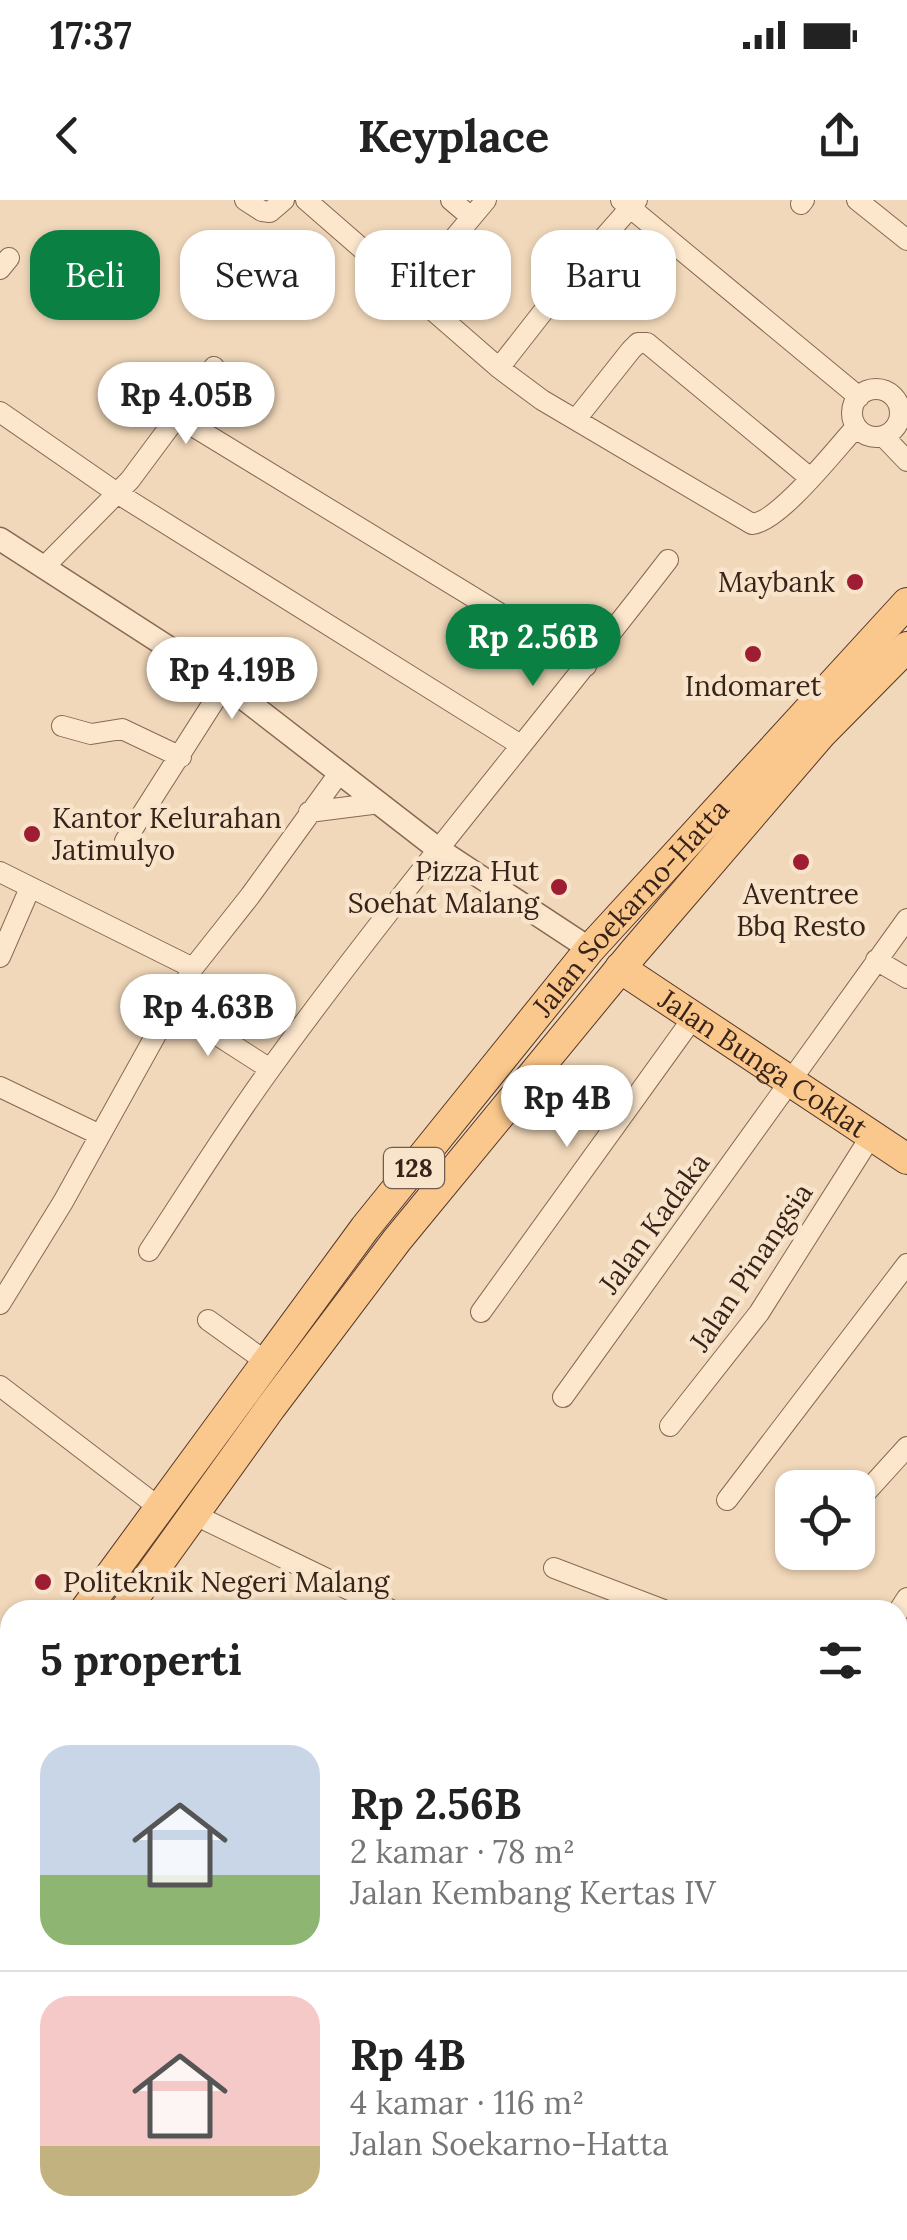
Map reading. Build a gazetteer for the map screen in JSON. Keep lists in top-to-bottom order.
{
  "streets": {
    "main road": ["Jalan Soekarno-Hatta", "Jalan Bunga Coklat", "128"],
    "street": ["Jalan Kadaka", "Jalan Pinangsia"]
  },
  "crossings": [
    ["Jalan Soekarno-Hatta", "Jalan Bunga Coklat"],
    ["Jalan Bunga Coklat", "Jalan Kadaka"],
    ["Jalan Bunga Coklat", "Jalan Pinangsia"]
  ],
  "places": [
    "Maybank",
    "Indomaret",
    "Kantor Kelurahan Jatimulyo",
    "Aventree Bbq Resto",
    "Pizza Hut Soehat Malang",
    "Politeknik Negeri Malang"
  ],
  "page": {
    "status": "17:37",
    "header": "Keyplace",
    "chip": [
      "Beli",
      "Sewa",
      "Filter",
      "Baru"
    ],
    "price": [
      "Rp 4.05B",
      "Rp 2.56B",
      "Rp 4.19B",
      "Rp 4.63B",
      "Rp 4B"
    ],
    "heading": "5 properti",
    "list": [
      {
        "name": "Rp 2.56B",
        "note": "2 kamar · 78 m² · Jalan Kembang Kertas IV"
      },
      {
        "name": "Rp 4B",
        "note": "4 kamar · 116 m² · Jalan Soekarno-Hatta"
      }
    ]
  }
}
